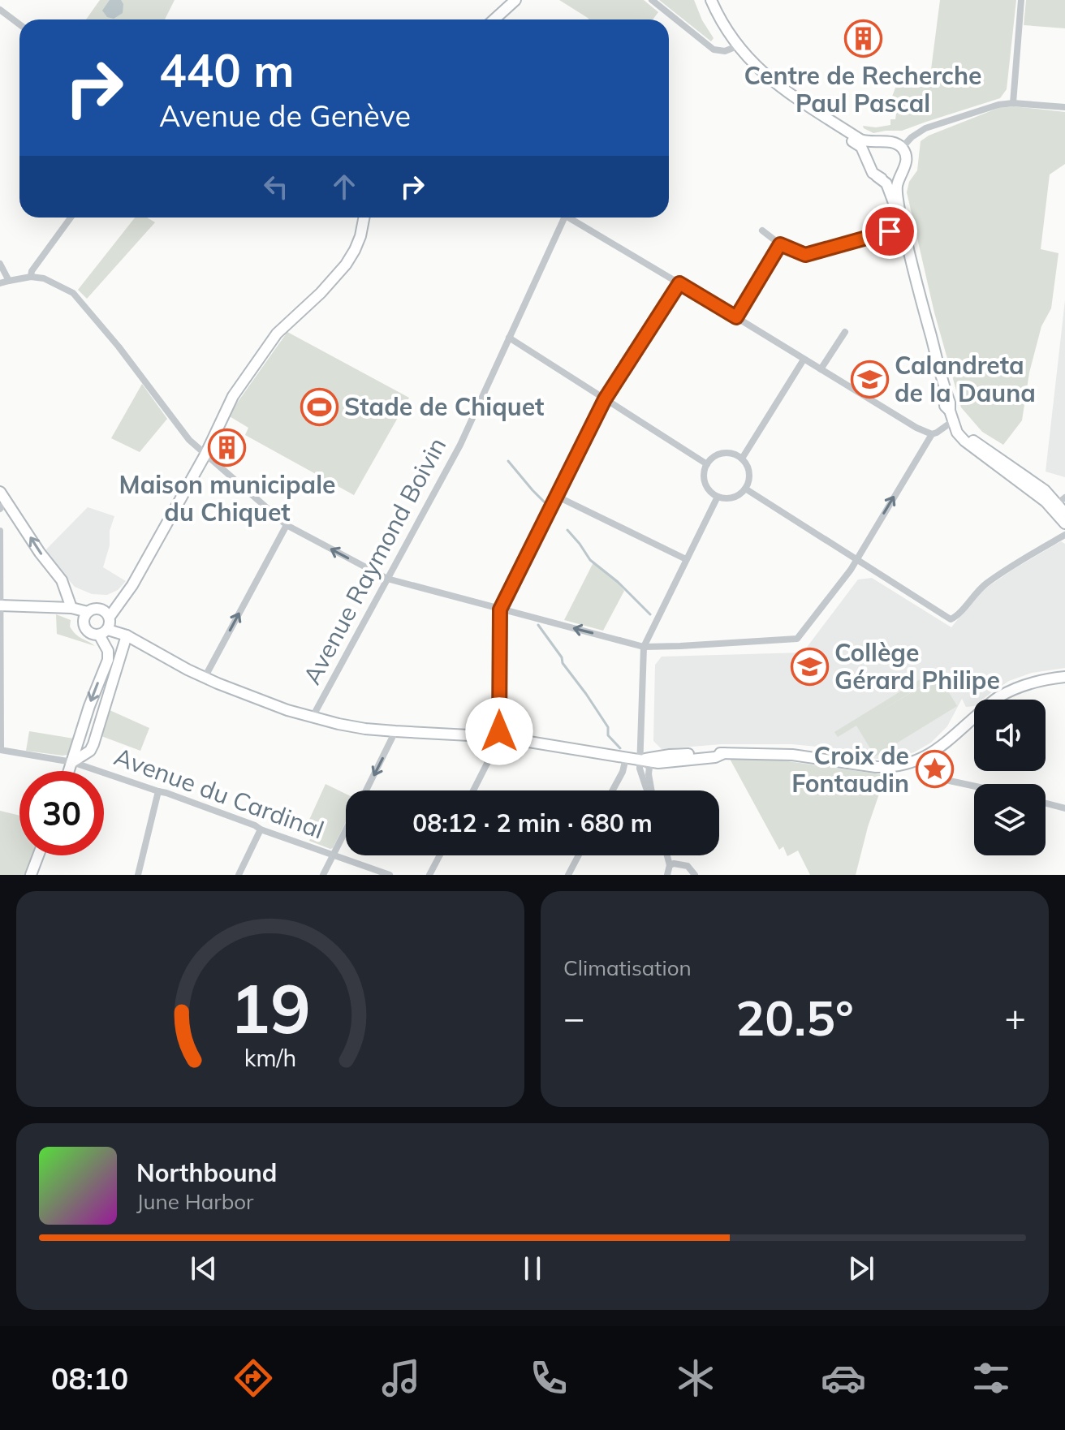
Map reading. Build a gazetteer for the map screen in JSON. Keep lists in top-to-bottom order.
{
  "streets": {
    "street": ["Avenue Raymond Boivin", "Avenue du Cardinal"]
  },
  "places": {
    "building": ["Centre de Recherche Paul Pascal", "Maison municipale du Chiquet"],
    "school or university": ["Calandreta de la Dauna", "Collège Gérard Philipe"],
    "sports": ["Stade de Chiquet"],
    "place": ["Croix de Fontaudin"]
  },
  "page": {
    "turn": ["440 m", "Avenue de Genève"],
    "limit": "30",
    "trip": "08:12 · 2 min · 680 m",
    "tile": "Climatisation",
    "heat": ["−", "20.5°", "+"],
    "song": ["Northbound", "June Harbor"],
    "tabs": "08:10",
    "gauge": ["19", "km/h"]
  }
}
